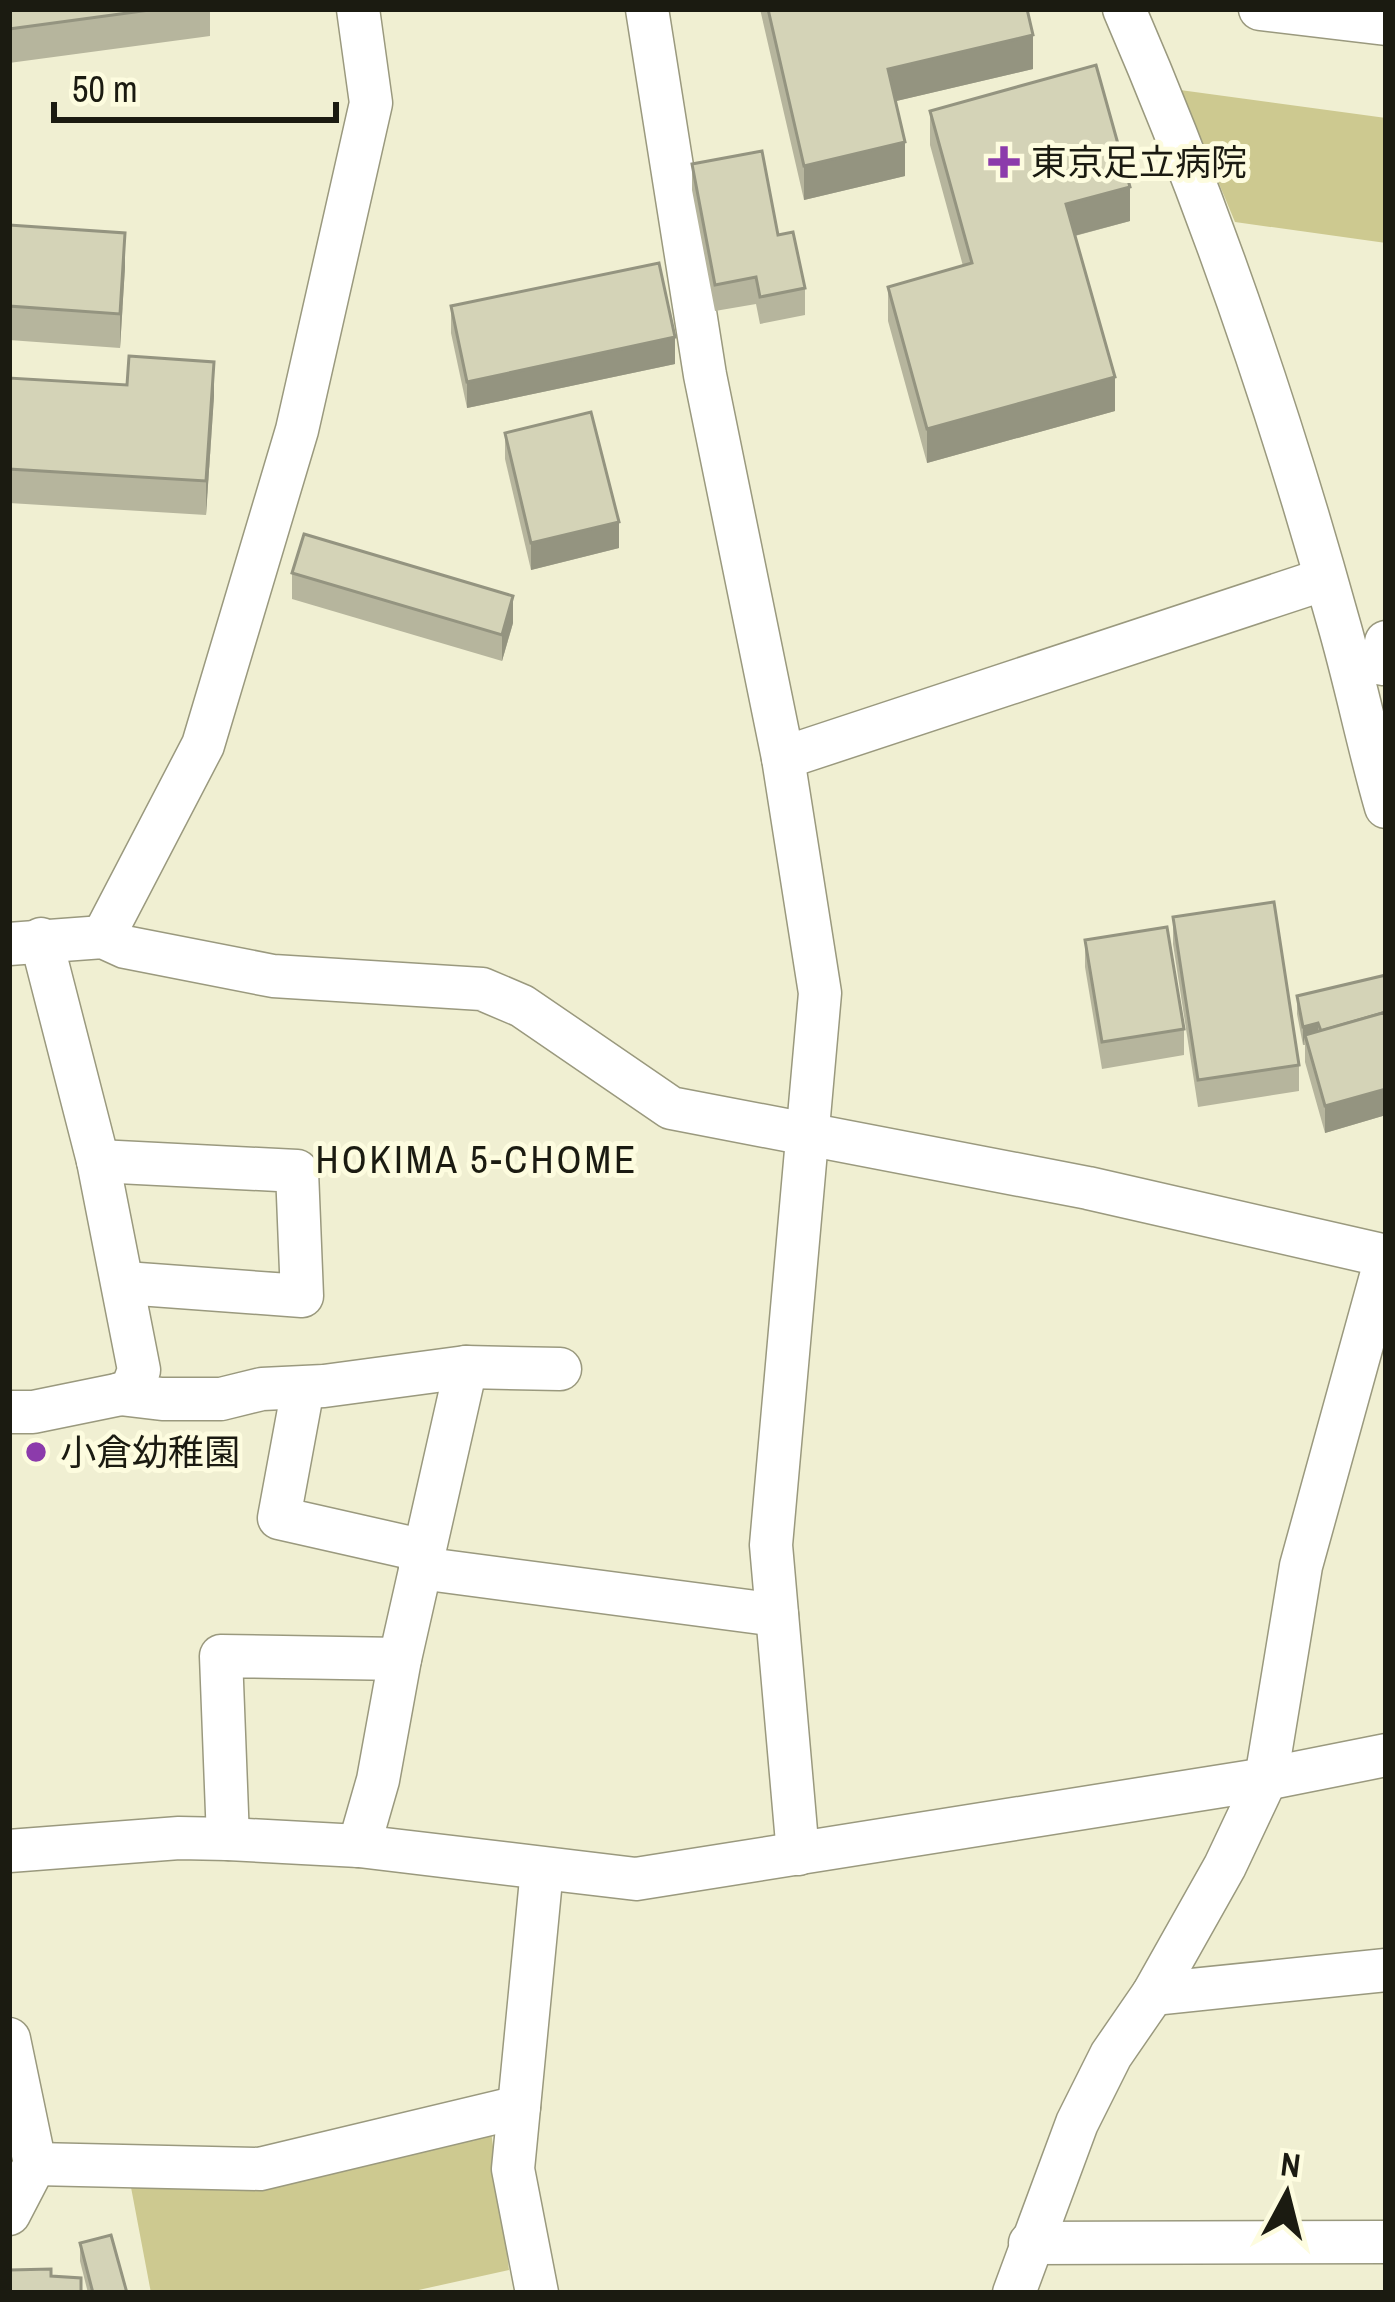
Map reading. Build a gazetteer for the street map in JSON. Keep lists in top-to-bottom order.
{
  "districts": ["HOKIMA 5-CHOME"],
  "places": {
    "health": ["東京足立病院"],
    "other": ["小倉幼稚園"]
  },
  "scale_bar": "50 m",
  "north": "top"
}
